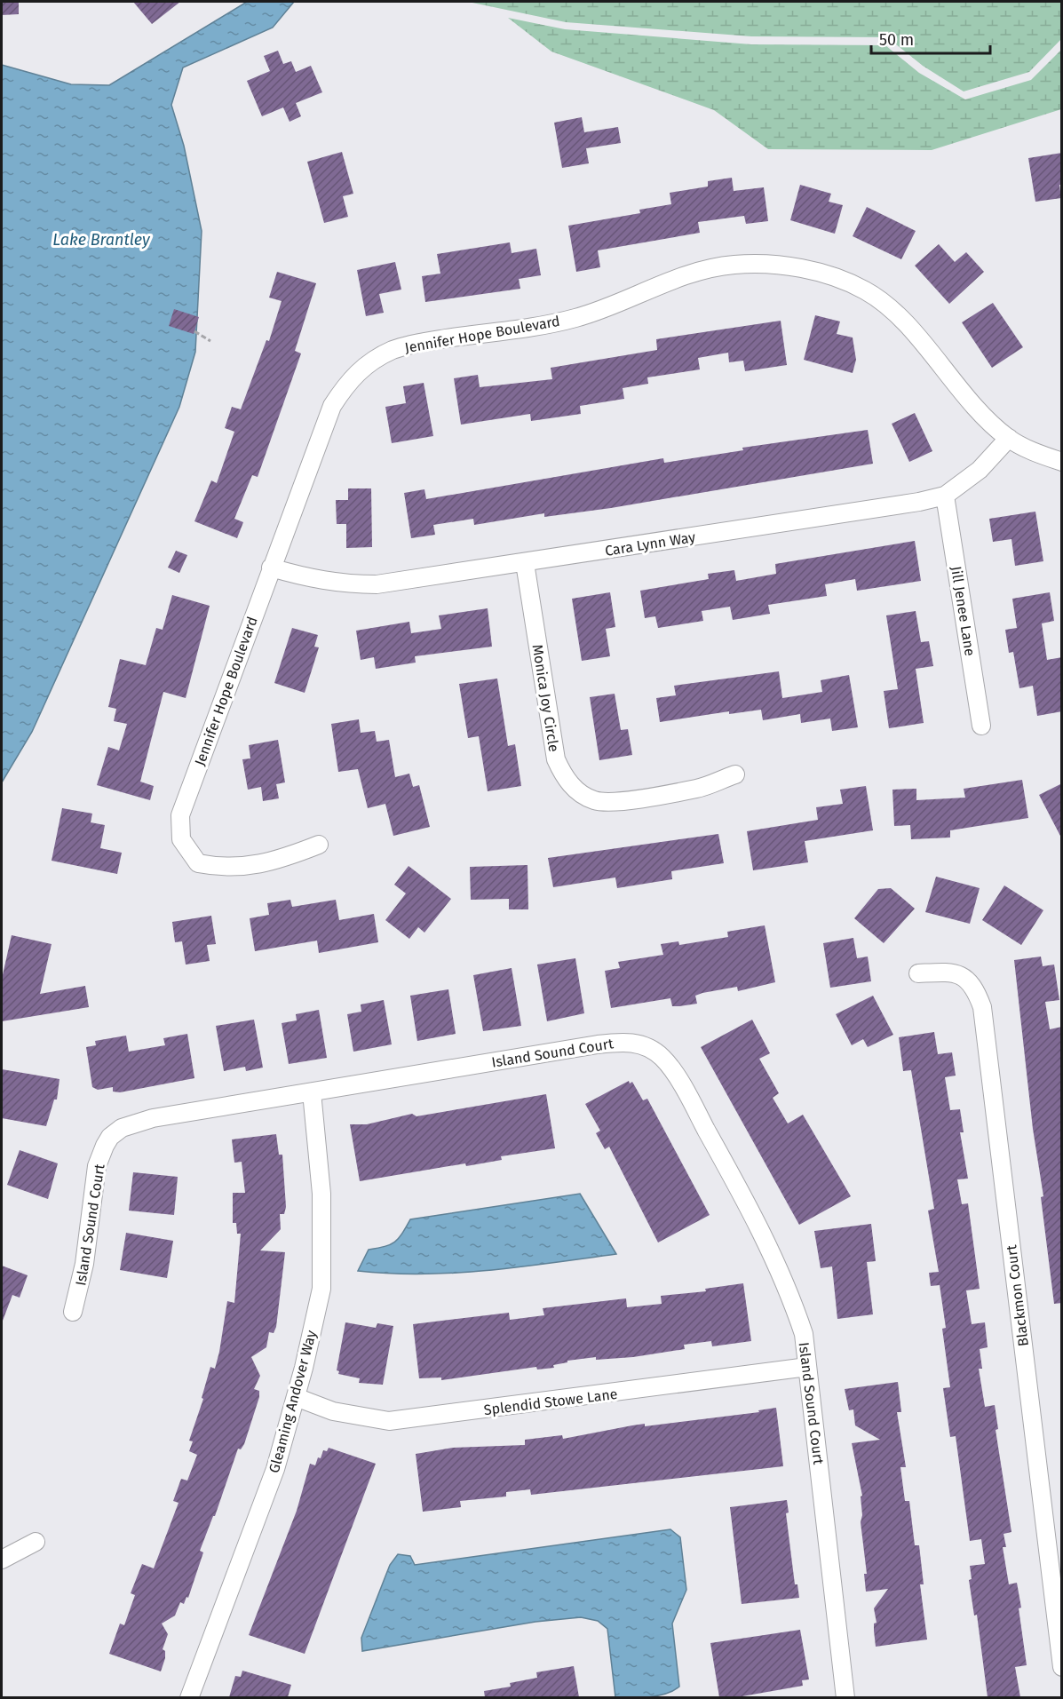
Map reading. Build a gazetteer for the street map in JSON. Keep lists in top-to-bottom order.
{
  "streets": {
    "street": [
      "Jennifer Hope Boulevard",
      "Cara Lynn Way",
      "Jill Jenee Lane",
      "Monica Joy Circle",
      "Island Sound Court",
      "Blackmon Court",
      "Gleaming Andover Way",
      "Splendid Stowe Lane"
    ]
  },
  "crossings": [
    ["Jennifer Hope Boulevard", "Cara Lynn Way"],
    ["Cara Lynn Way", "Jill Jenee Lane"],
    ["Cara Lynn Way", "Monica Joy Circle"],
    ["Island Sound Court", "Gleaming Andover Way"],
    ["Island Sound Court", "Splendid Stowe Lane"],
    ["Gleaming Andover Way", "Splendid Stowe Lane"]
  ],
  "water": ["Lake Brantley"],
  "scale_bar": "50 m"
}
